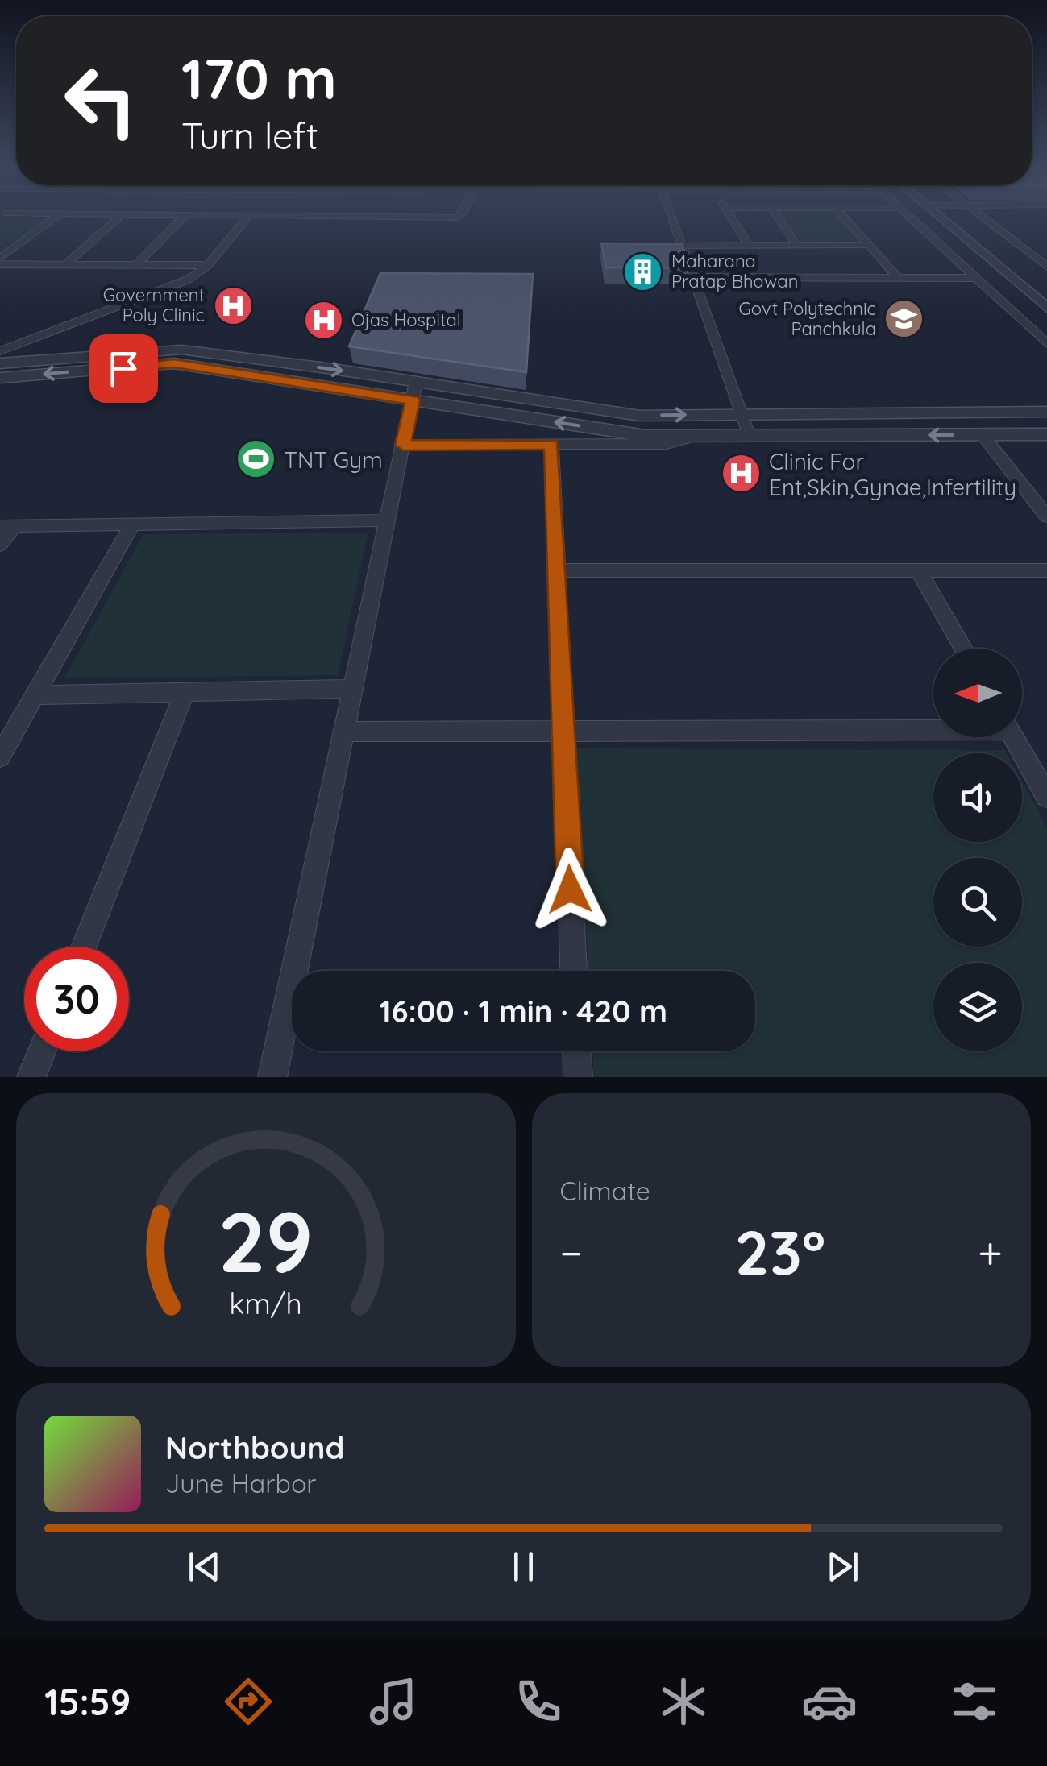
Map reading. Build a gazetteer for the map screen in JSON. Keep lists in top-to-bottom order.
{
  "places": {
    "building": ["Maharana Pratap Bhawan"],
    "hospital": ["Government Poly Clinic", "Ojas Hospital", "Clinic For Ent,Skin,Gynae,Infertility"],
    "school or university": ["Govt Polytechnic Panchkula"],
    "sports": ["TNT Gym"]
  },
  "north": "left",
  "page": {
    "turn": ["170 m", "Turn left"],
    "limit": "30",
    "trip": "16:00 · 1 min · 420 m",
    "tile": "Climate",
    "heat": ["−", "23°", "+"],
    "song": ["Northbound", "June Harbor"],
    "tabs": "15:59",
    "gauge": ["29", "km/h"]
  }
}
